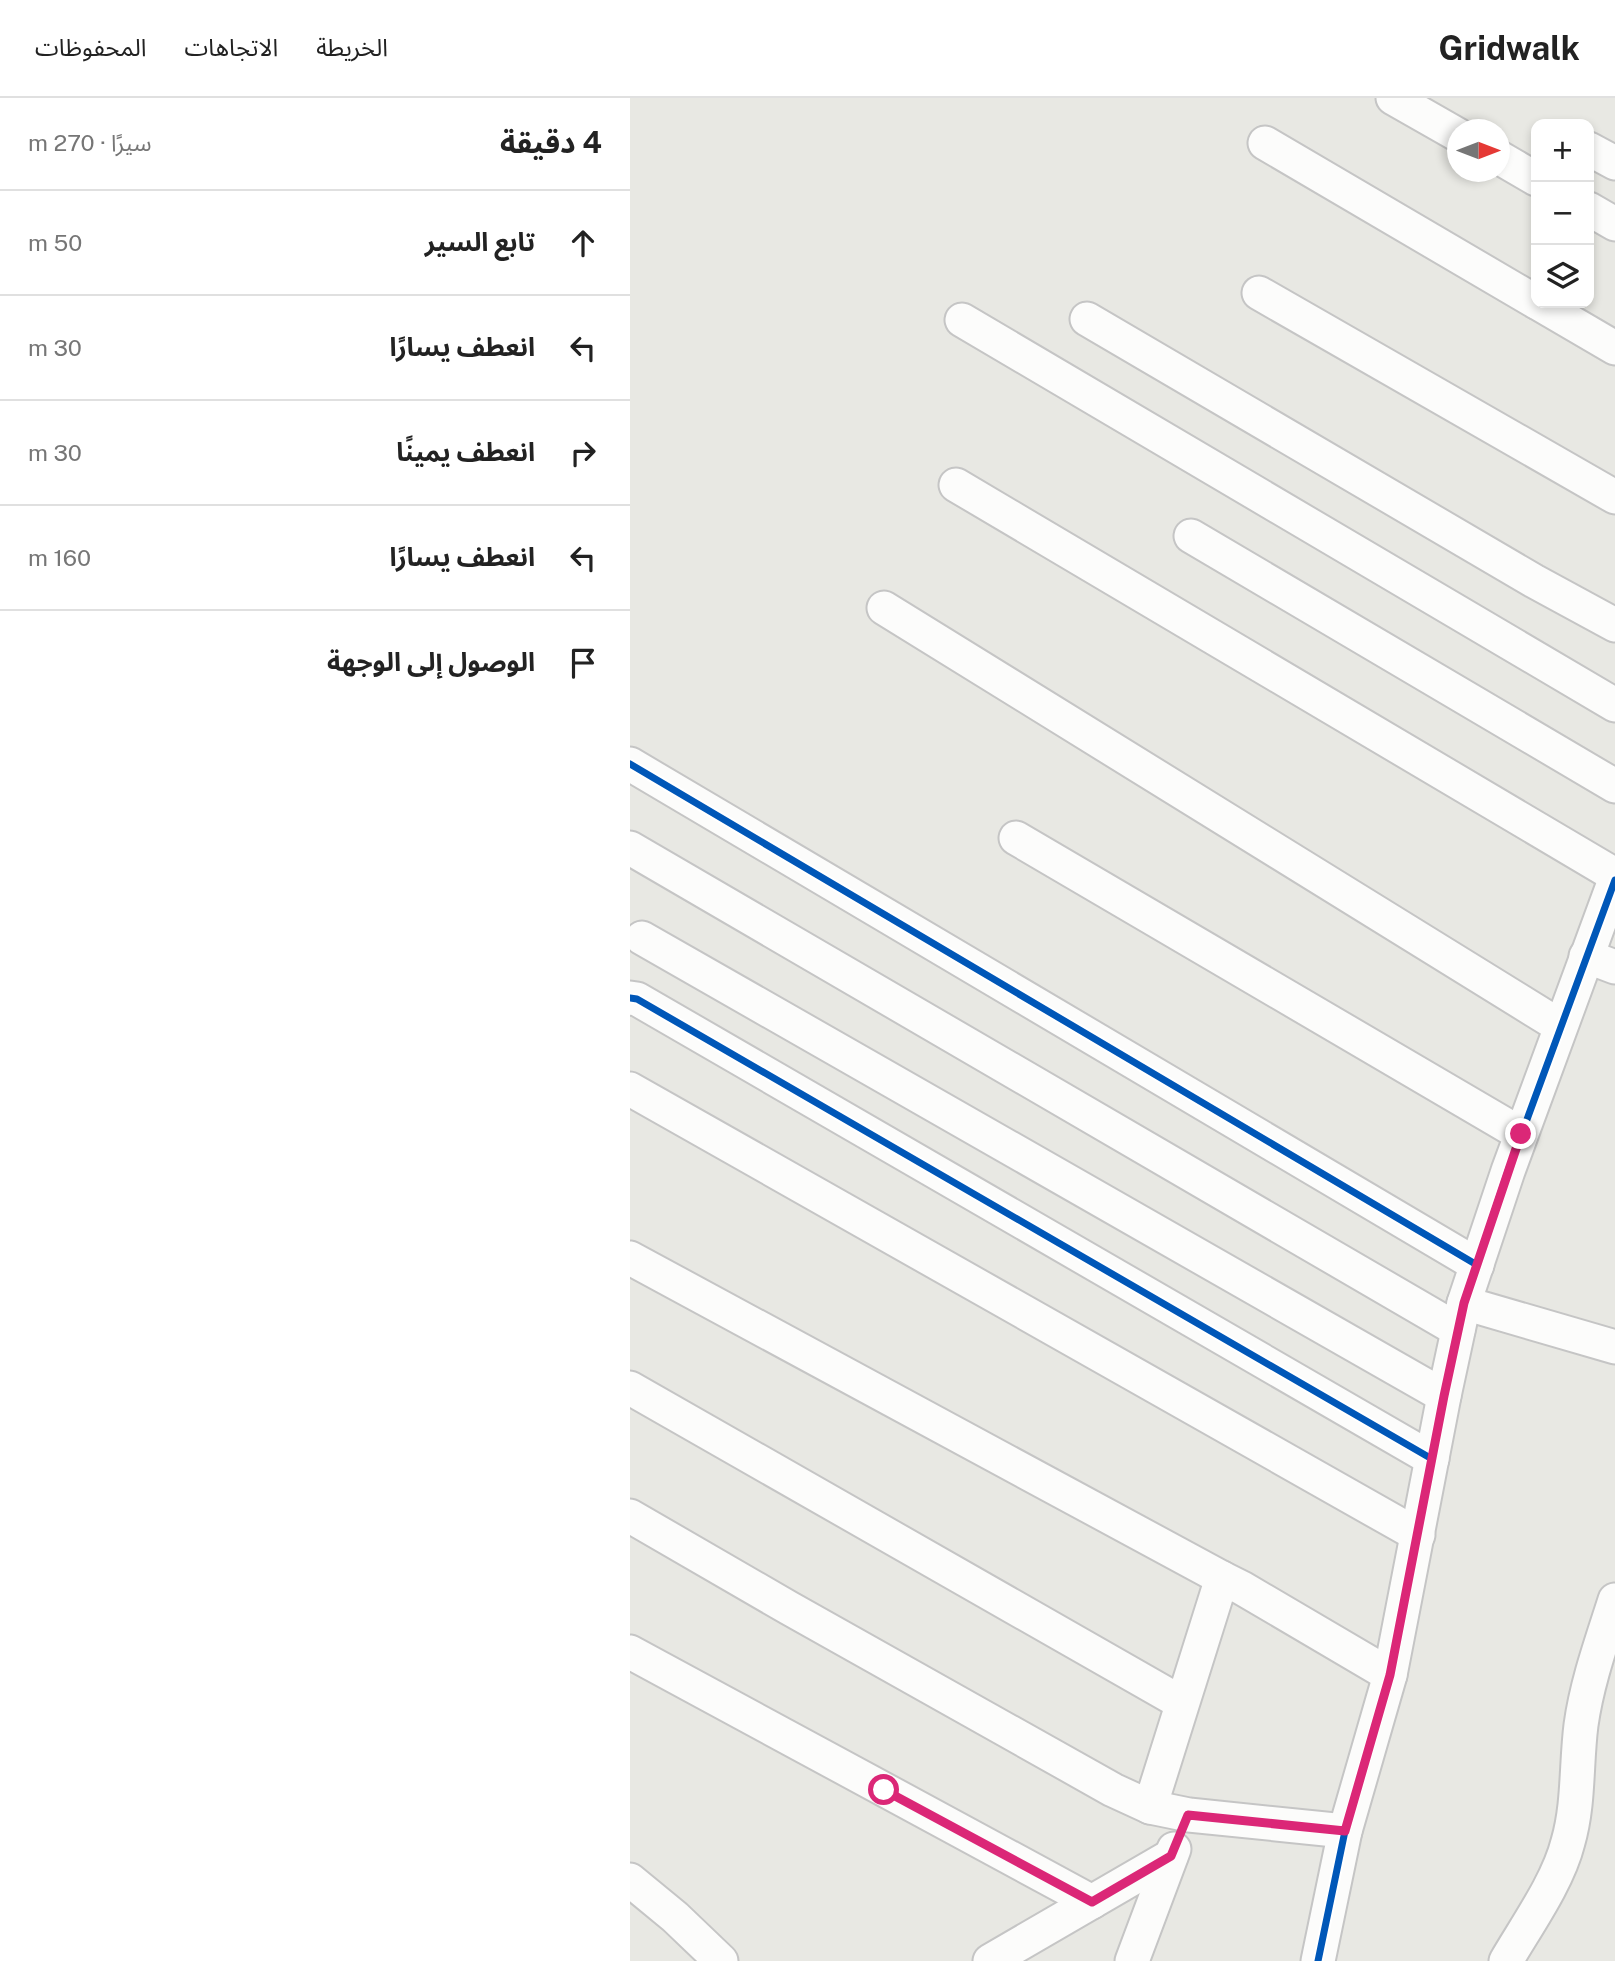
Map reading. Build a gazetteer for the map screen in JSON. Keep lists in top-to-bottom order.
{
  "north": "right",
  "page": {
    "header": "Gridwalk",
    "nav": ["الخريطة", "الاتجاهات", "المحفوظات"],
    "heading": ["4 دقيقة", "سيرًا · 270 m"],
    "map_buttons": ["+", "−"],
    "list": [
      ["تابع السير", "50 m"],
      ["انعطف يسارًا", "30 m"],
      ["انعطف يمينًا", "30 m"],
      ["انعطف يسارًا", "160 m"],
      "الوصول إلى الوجهة"
    ]
  }
}
